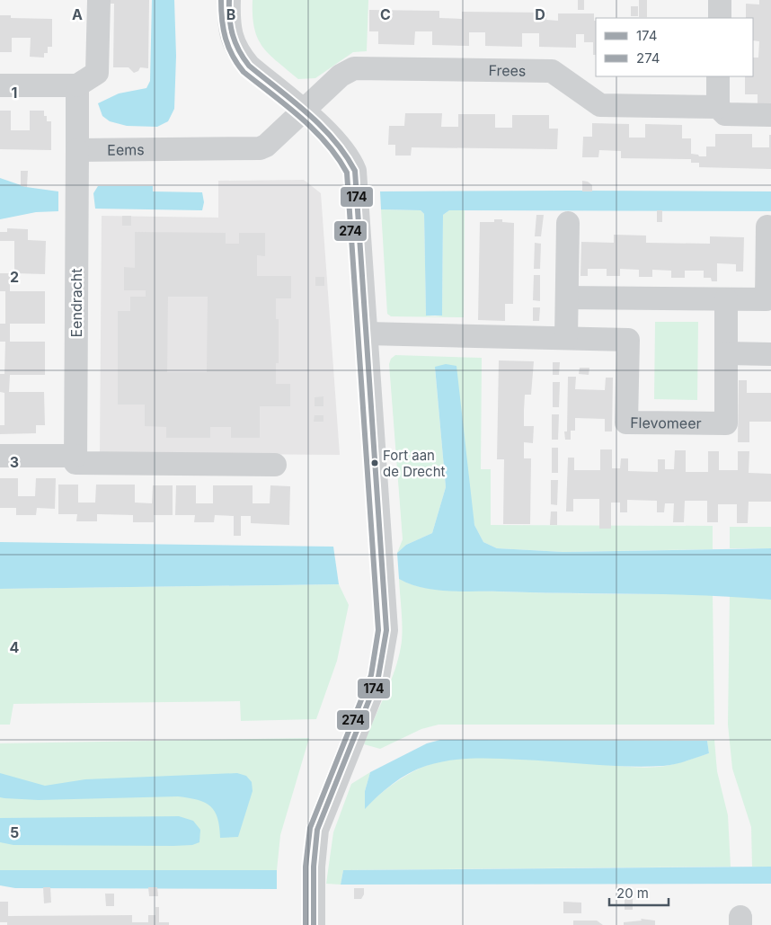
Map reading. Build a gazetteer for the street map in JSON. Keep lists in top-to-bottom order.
{
  "streets": {
    "street": [
      "Frees",
      "Eems",
      "Eendracht",
      "Flevomeer"
    ]
  },
  "crossings": [
    ["Frees", "Eems"],
    ["Eems", "Eendracht"]
  ],
  "places": ["Fort aan de Drecht"],
  "lines": ["transit line 174", "transit line 274"],
  "legend": ["174", "274"],
  "scale_bar": "20 m",
  "grid": {
    "columns": [
      "A",
      "B",
      "C",
      "D"
    ],
    "rows": [
      "1",
      "2",
      "3",
      "4",
      "5"
    ]
  }
}
